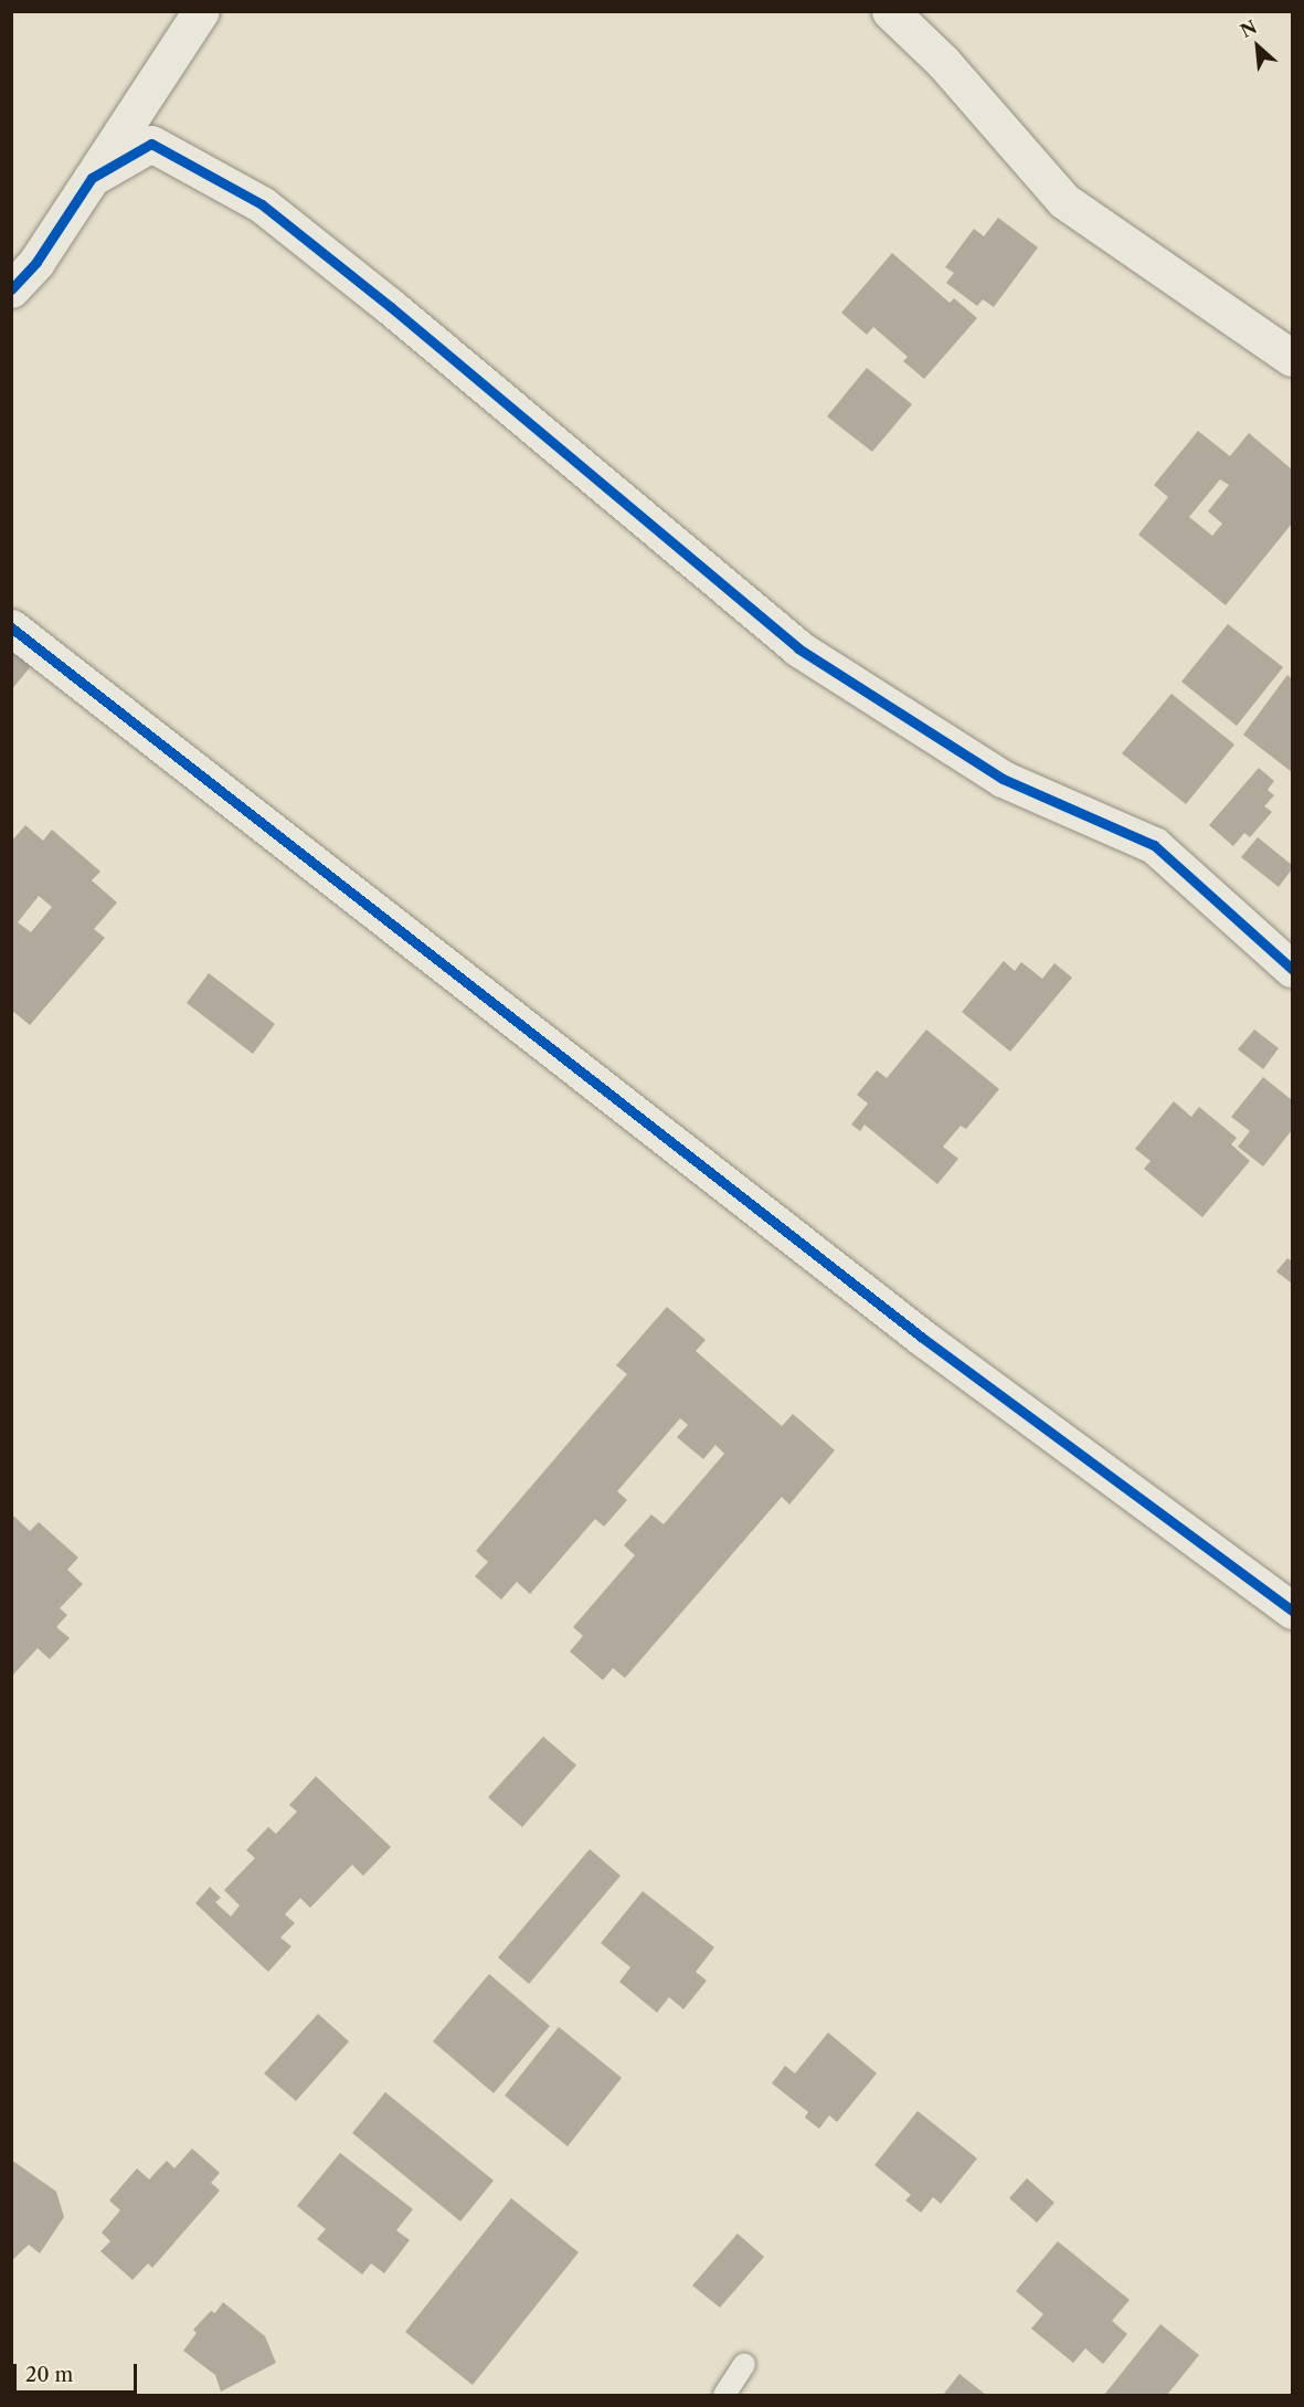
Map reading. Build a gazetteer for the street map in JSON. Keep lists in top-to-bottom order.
{
  "scale_bar": "20 m",
  "north": "top left"
}
